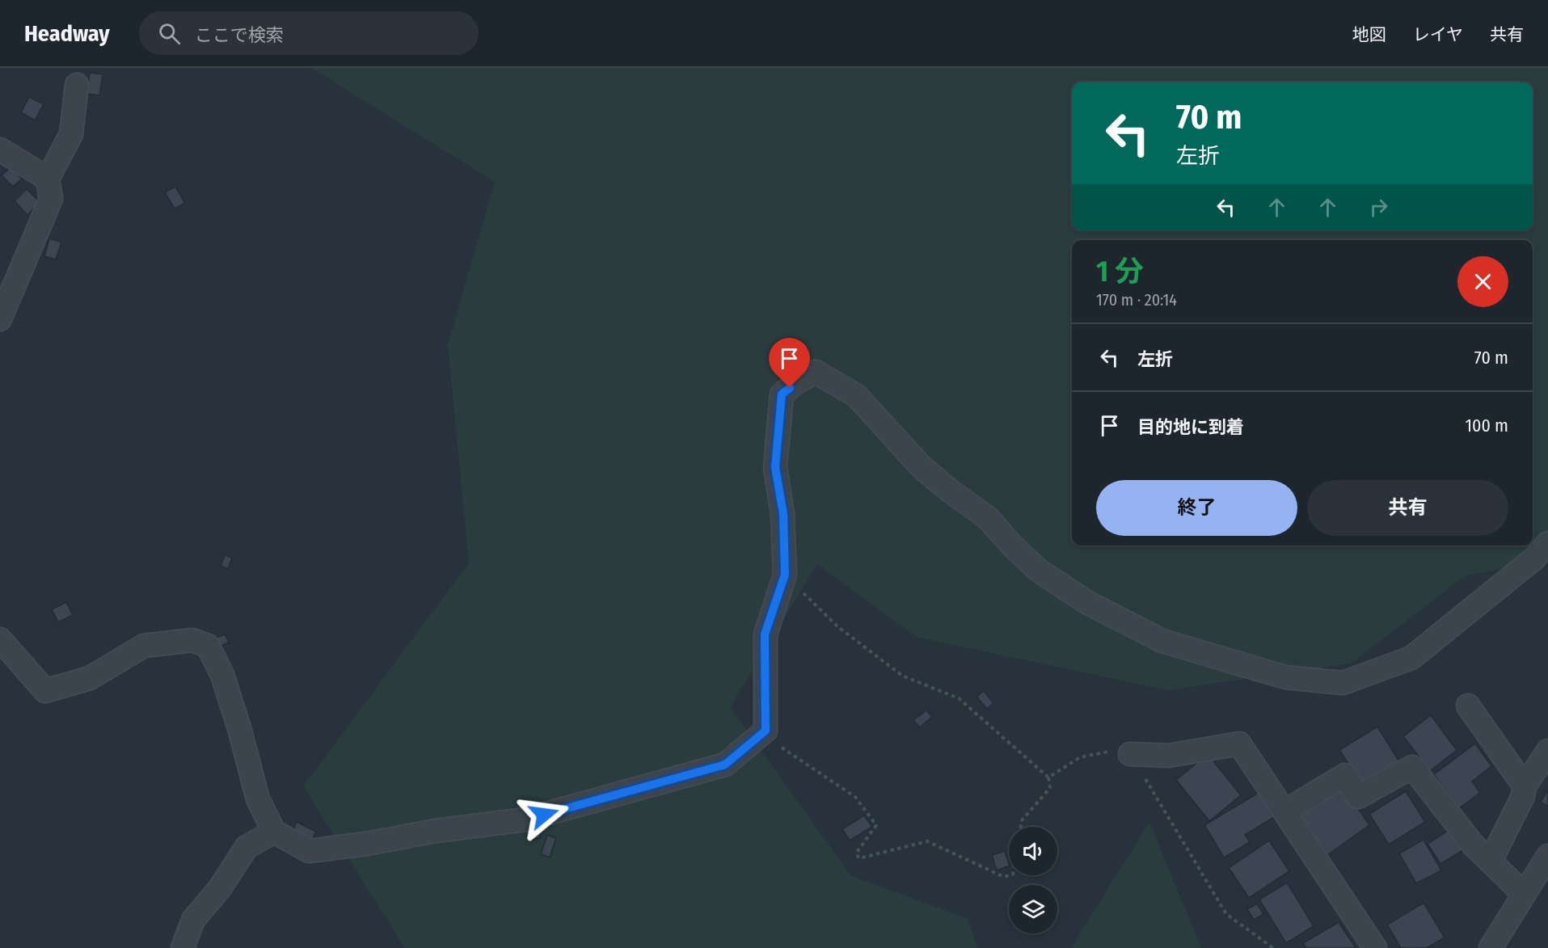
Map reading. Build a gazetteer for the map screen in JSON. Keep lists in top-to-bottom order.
{
  "page": {
    "header": "Headway",
    "search": "ここで検索",
    "nav": ["地図", "レイヤ", "共有"],
    "turn": ["70 m", "左折"],
    "heading": ["1 分", "170 m · 20:14"],
    "list": [
      {
        "name": "左折",
        "value": "70 m"
      },
      {
        "name": "目的地に到着",
        "value": "100 m"
      }
    ],
    "buttons": ["終了", "共有"]
  }
}
